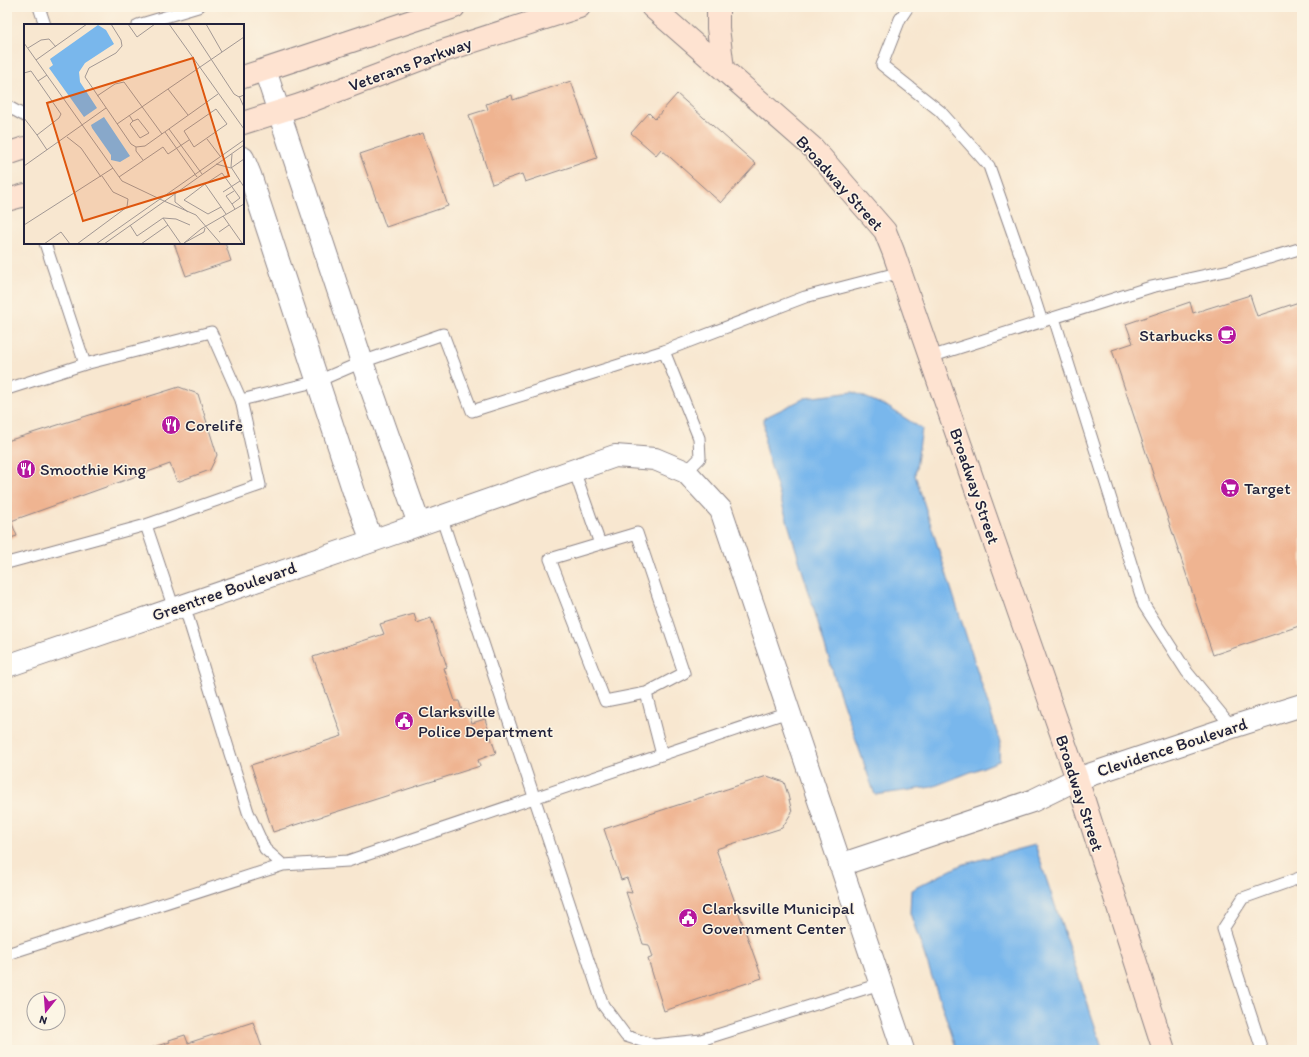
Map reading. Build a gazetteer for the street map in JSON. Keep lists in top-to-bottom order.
{
  "streets": {
    "main road": ["Veterans Parkway", "Broadway Street"],
    "street": ["Greentree Boulevard", "Clevidence Boulevard"]
  },
  "crossings": [
    ["Broadway Street", "Clevidence Boulevard"]
  ],
  "places": {
    "cafe": ["Starbucks"],
    "restaurant": ["Corelife", "Smoothie King"],
    "supermarket": ["Target"],
    "public building": ["Clarksville Police Department", "Clarksville Municipal Government Center"]
  },
  "north": "bottom"
}
